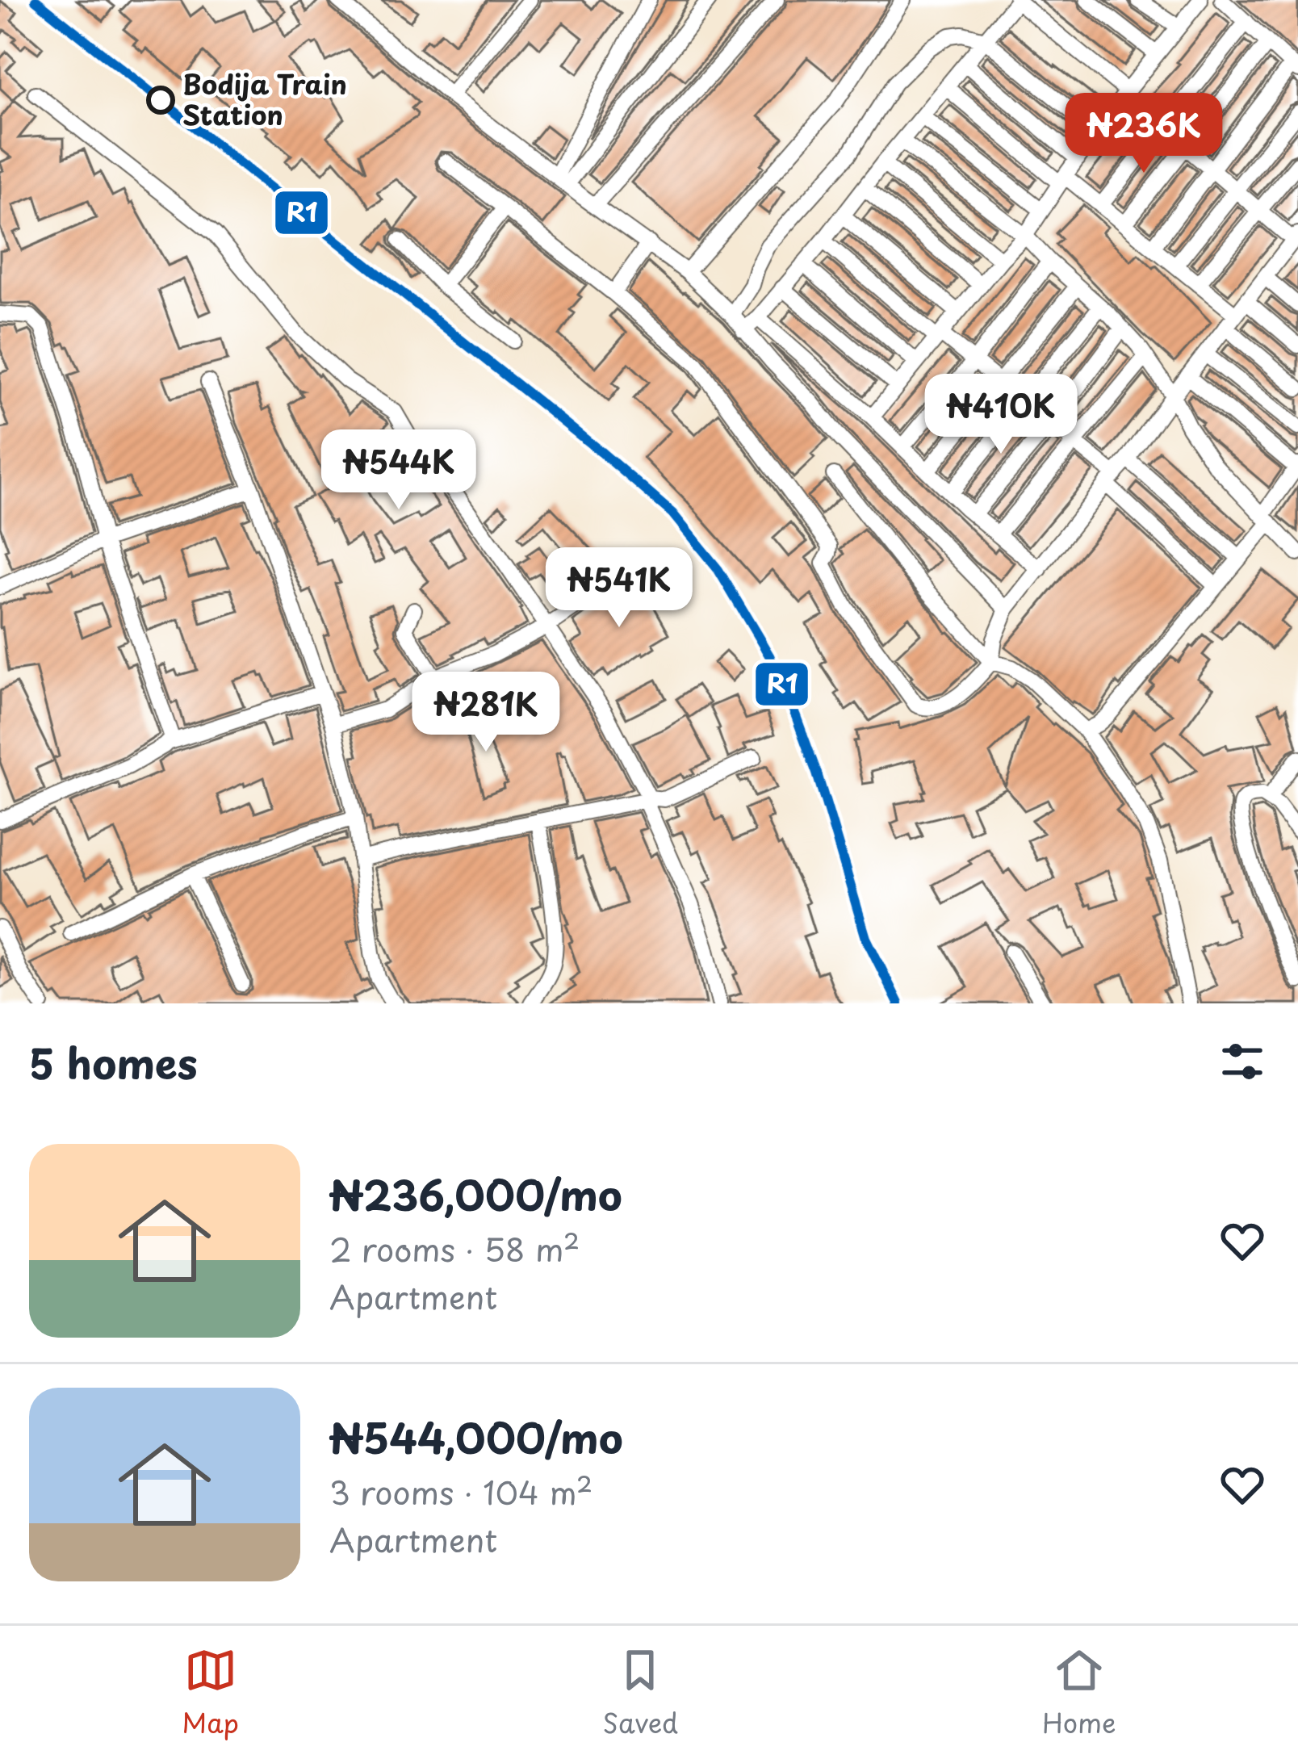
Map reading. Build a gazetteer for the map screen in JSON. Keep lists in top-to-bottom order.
{
  "places": ["Bodija Train Station"],
  "lines": ["transit line R1"],
  "page": {
    "price": [
      "₦236K",
      "₦410K",
      "₦544K",
      "₦541K",
      "₦281K"
    ],
    "heading": "5 homes",
    "list": [
      {
        "name": "₦236,000/mo",
        "note": "2 rooms · 58 m² · Apartment"
      },
      {
        "name": "₦544,000/mo",
        "note": "3 rooms · 104 m² · Apartment"
      }
    ],
    "tabs": ["Map", "Saved", "Home"]
  }
}
